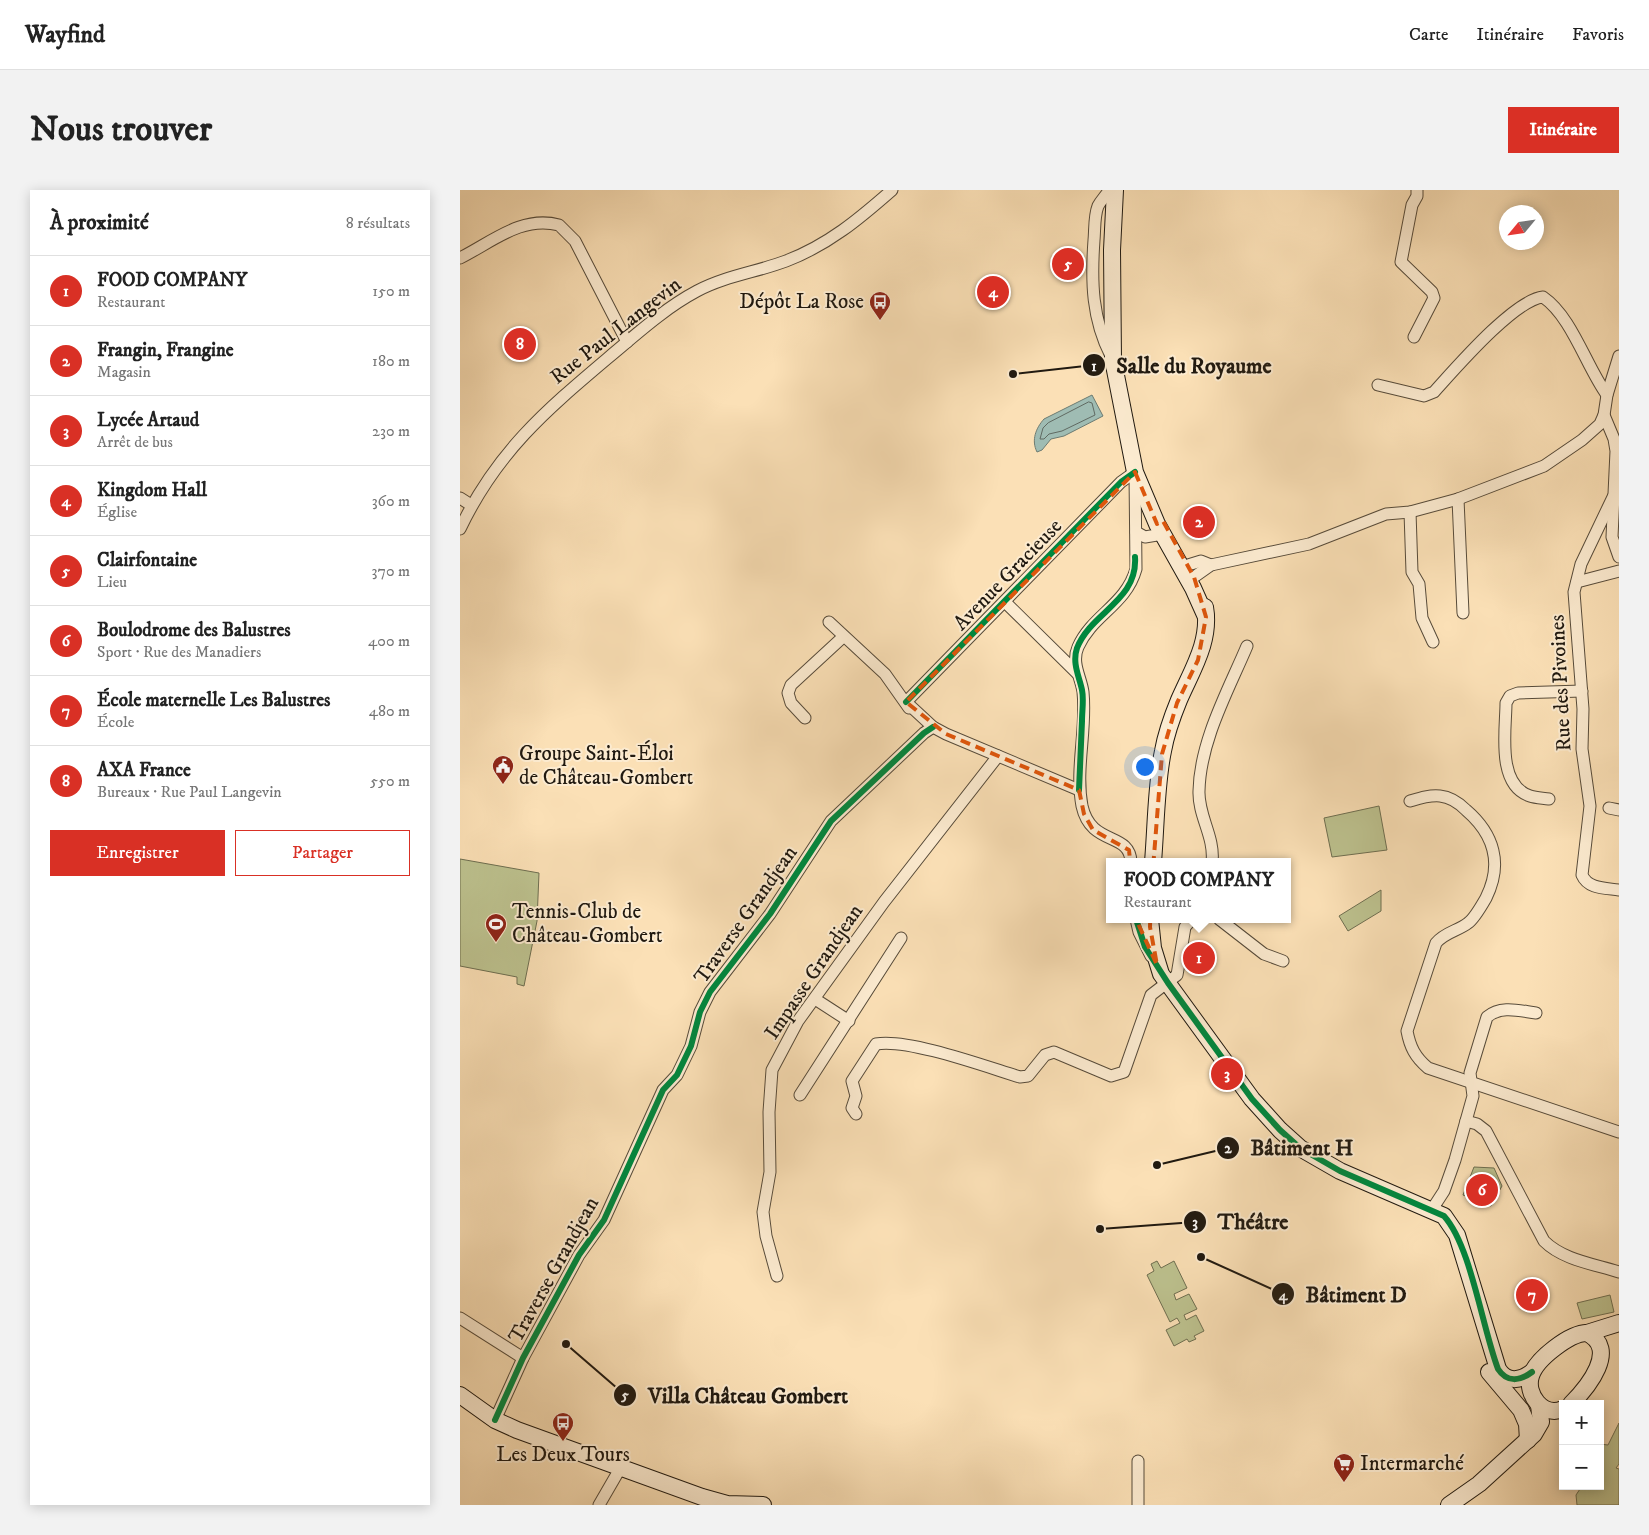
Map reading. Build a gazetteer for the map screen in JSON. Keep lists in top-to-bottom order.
{
  "streets": {
    "street": [
      "Rue Paul Langevin",
      "Avenue Gracieuse",
      "Rue des Pivoines",
      "Traverse Grandjean",
      "Impasse Grandjean"
    ]
  },
  "places": {
    "bus stop": ["Dépôt La Rose", "Les Deux Tours"],
    "other": [
      "Salle du Royaume",
      "Bâtiment H",
      "Théâtre",
      "Bâtiment D",
      "Villa Château Gombert"
    ],
    "public building": ["Groupe Saint-Éloi de Château-Gombert"],
    "sports": ["Tennis-Club de Château-Gombert"],
    "supermarket": ["Intermarché"]
  },
  "north": "bottom left",
  "page": {
    "header": "Wayfind",
    "nav": ["Carte", "Itinéraire", "Favoris"],
    "buttons": [
      "Itinéraire",
      ["Enregistrer", "Partager"]
    ],
    "title": "Nous trouver",
    "heading": ["À proximité", "8 résultats"],
    "pins": [
      "5",
      "4",
      "8",
      "2",
      "1",
      "3",
      "6",
      "7"
    ],
    "list": [
      {
        "mark": "1",
        "name": "FOOD COMPANY",
        "note": "Restaurant",
        "value": "150 m"
      },
      {
        "mark": "2",
        "name": "Frangin, Frangine",
        "note": "Magasin",
        "value": "180 m"
      },
      {
        "mark": "3",
        "name": "Lycée Artaud",
        "note": "Arrêt de bus",
        "value": "230 m"
      },
      {
        "mark": "4",
        "name": "Kingdom Hall",
        "note": "Église",
        "value": "360 m"
      },
      {
        "mark": "5",
        "name": "Clairfontaine",
        "note": "Lieu",
        "value": "370 m"
      },
      {
        "mark": "6",
        "name": "Boulodrome des Balustres",
        "note": "Sport · Rue des Manadiers",
        "value": "400 m"
      },
      {
        "mark": "7",
        "name": "École maternelle Les Balustres",
        "note": "École",
        "value": "480 m"
      },
      {
        "mark": "8",
        "name": "AXA France",
        "note": "Bureaux · Rue Paul Langevin",
        "value": "550 m"
      }
    ],
    "popup": ["FOOD COMPANY", "Restaurant"],
    "map_buttons": ["+", "−"]
  }
}
